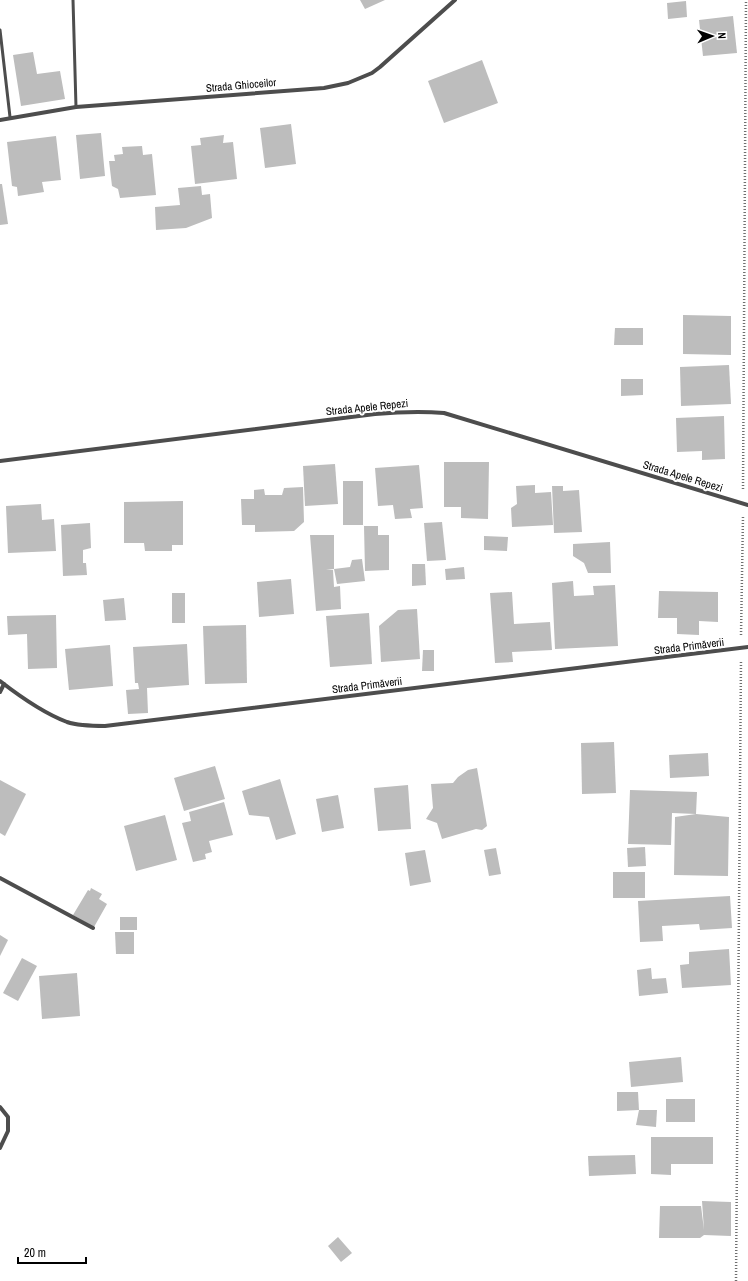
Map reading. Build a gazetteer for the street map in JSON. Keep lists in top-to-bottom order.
{
  "streets": {
    "street": ["Strada Ghioceilor", "Strada Apele Repezi", "Strada Primăverii"]
  },
  "scale_bar": "20 m",
  "north": "right"
}
